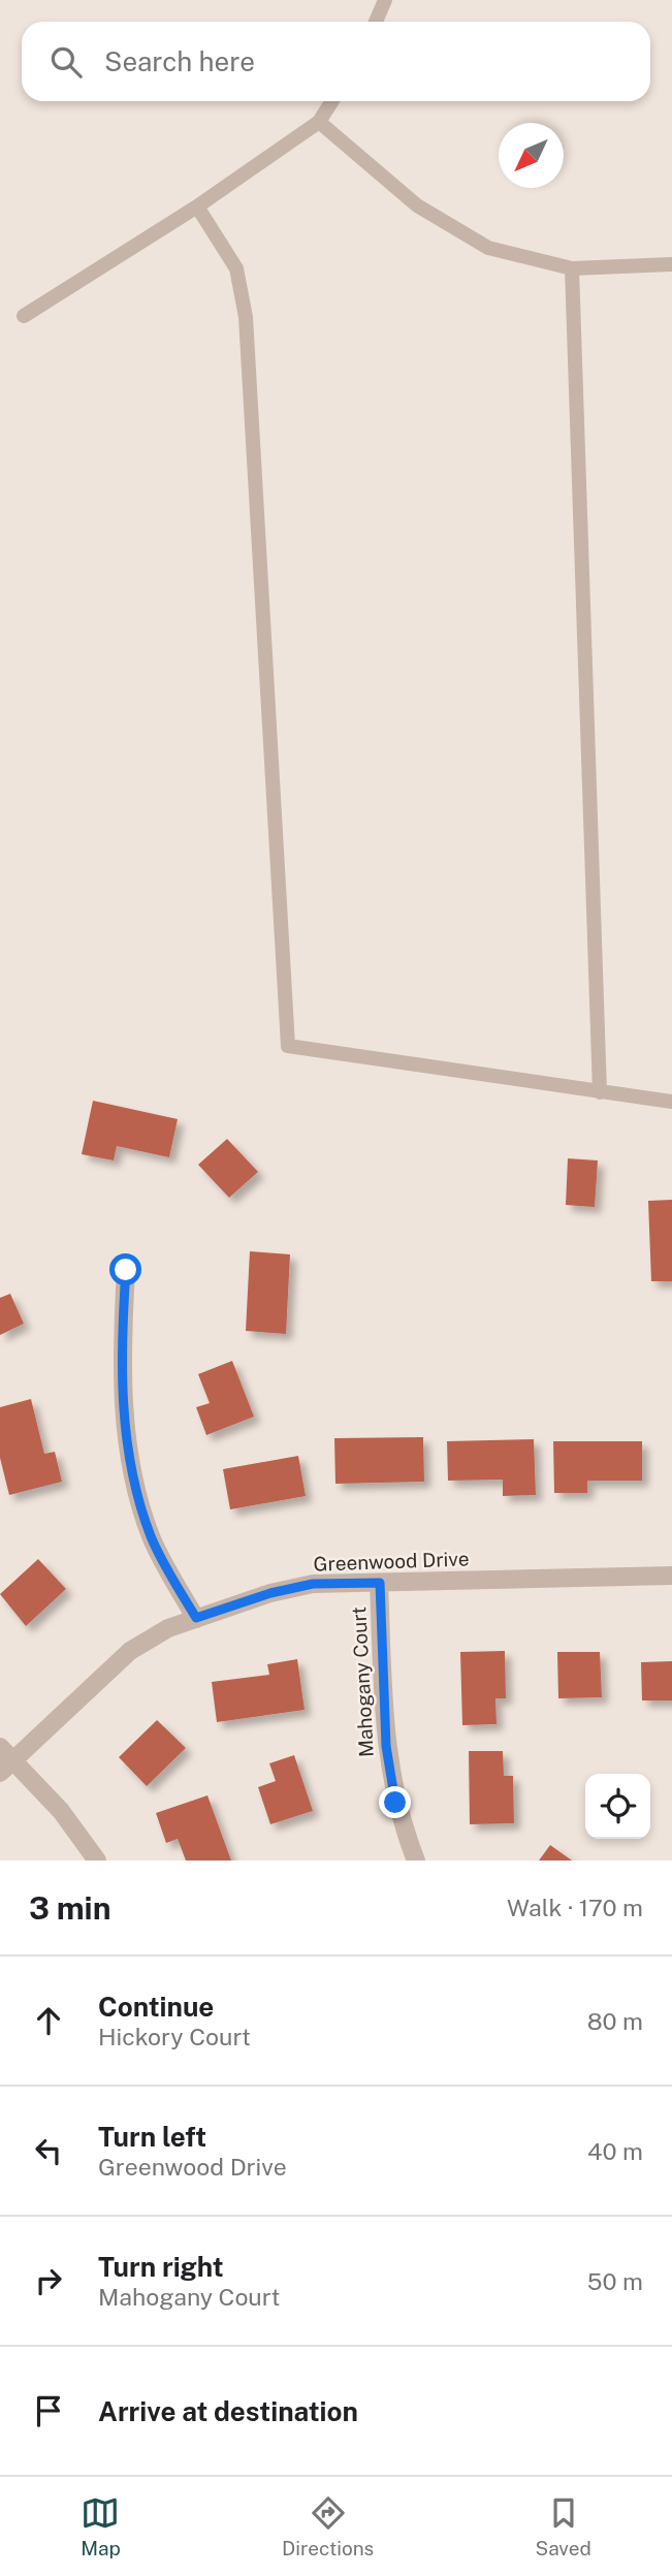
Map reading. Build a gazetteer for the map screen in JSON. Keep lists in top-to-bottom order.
{
  "streets": {
    "street": ["Greenwood Drive", "Mahogany Court"]
  },
  "crossings": [
    ["Greenwood Drive", "Mahogany Court"]
  ],
  "north": "bottom left",
  "page": {
    "search": "Search here",
    "heading": ["3 min", "Walk · 170 m"],
    "list": [
      ["Continue", "Hickory Court", "80 m"],
      ["Turn left", "Greenwood Drive", "40 m"],
      ["Turn right", "Mahogany Court", "50 m"],
      "Arrive at destination"
    ],
    "nav": ["Map", "Directions", "Saved"]
  }
}
